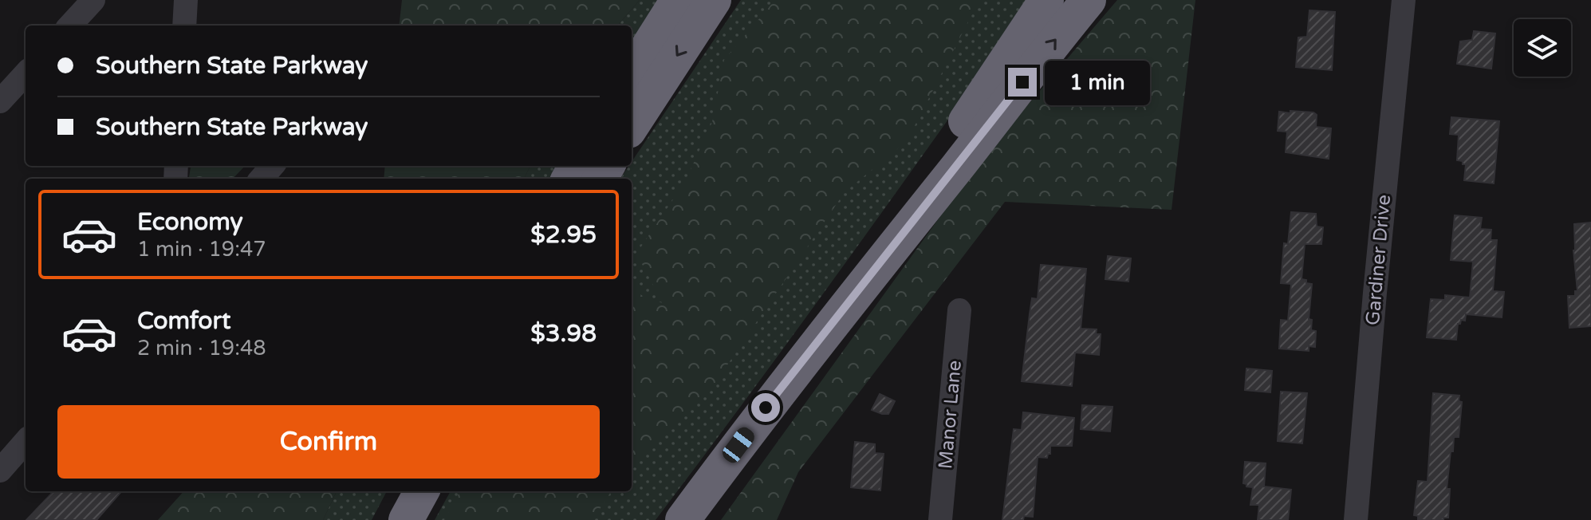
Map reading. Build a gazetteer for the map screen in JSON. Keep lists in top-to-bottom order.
{
  "streets": {
    "street": ["Gardiner Drive", "Manor Lane"]
  },
  "page": {
    "banner": ["Southern State Parkway", "Southern State Parkway"],
    "bubble": "1 min",
    "list": [
      {
        "name": "Economy",
        "note": "1 min · 19:47",
        "value": "$2.95"
      },
      {
        "name": "Comfort",
        "note": "2 min · 19:48",
        "value": "$3.98"
      }
    ],
    "buttons": "Confirm"
  }
}
